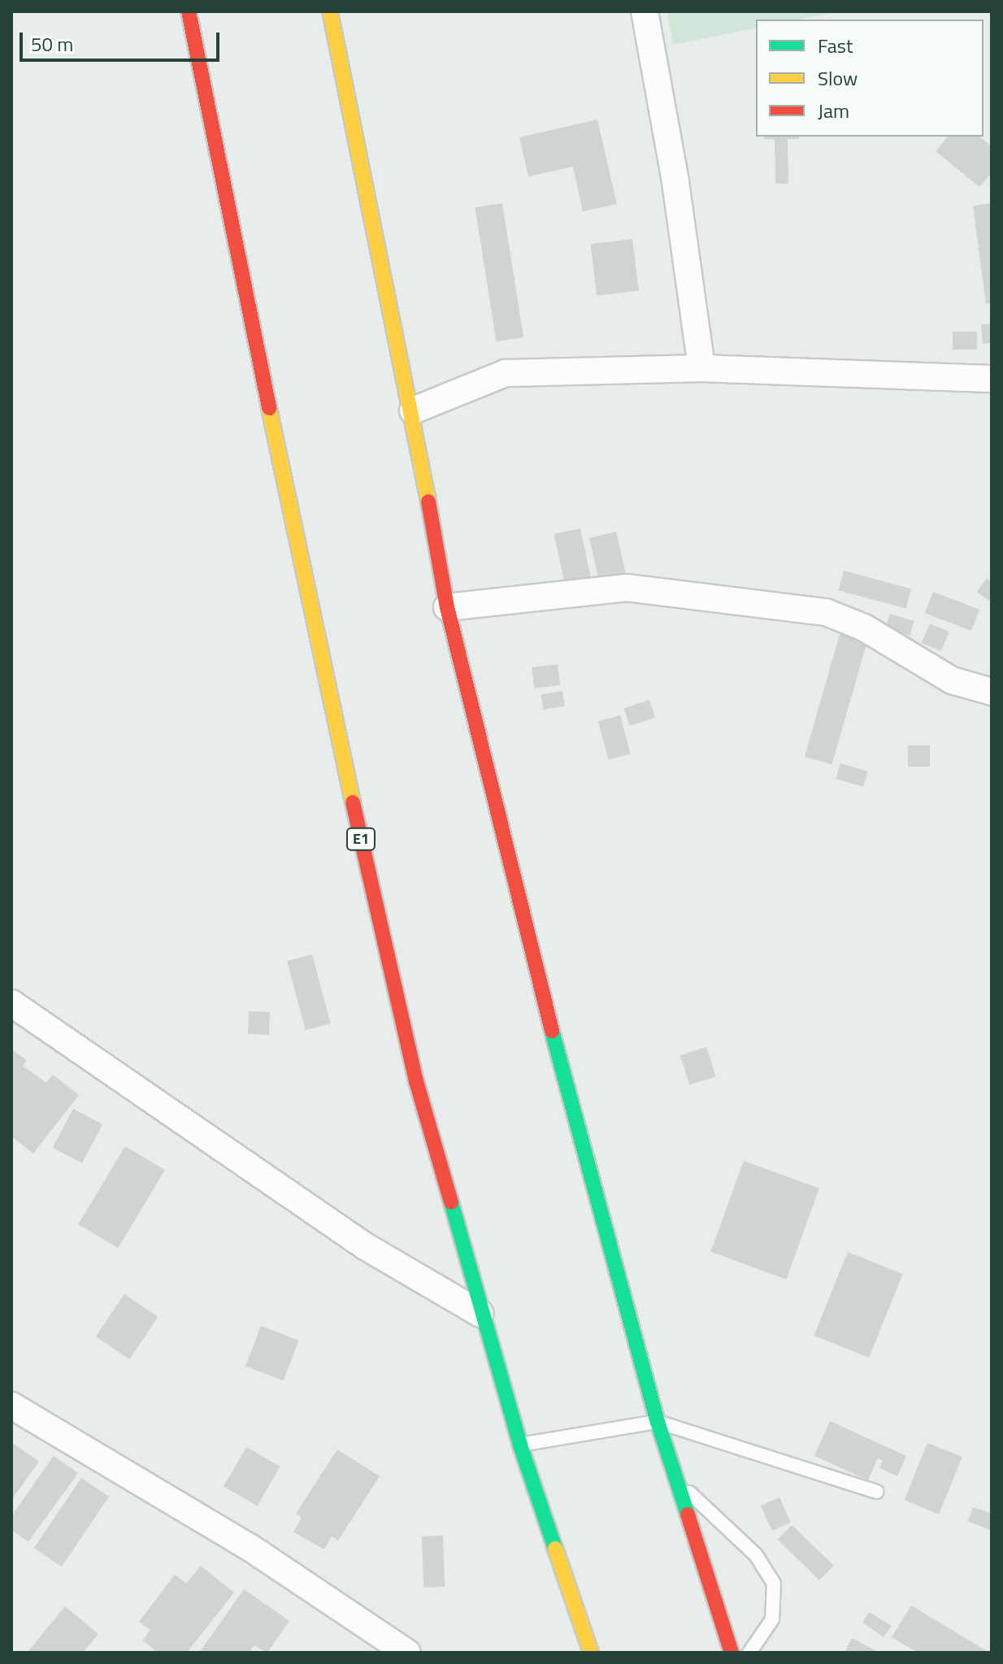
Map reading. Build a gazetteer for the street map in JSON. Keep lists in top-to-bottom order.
{
  "streets": {
    "highway": ["E1"]
  },
  "legend": ["Fast", "Slow", "Jam"],
  "scale_bar": "50 m"
}
